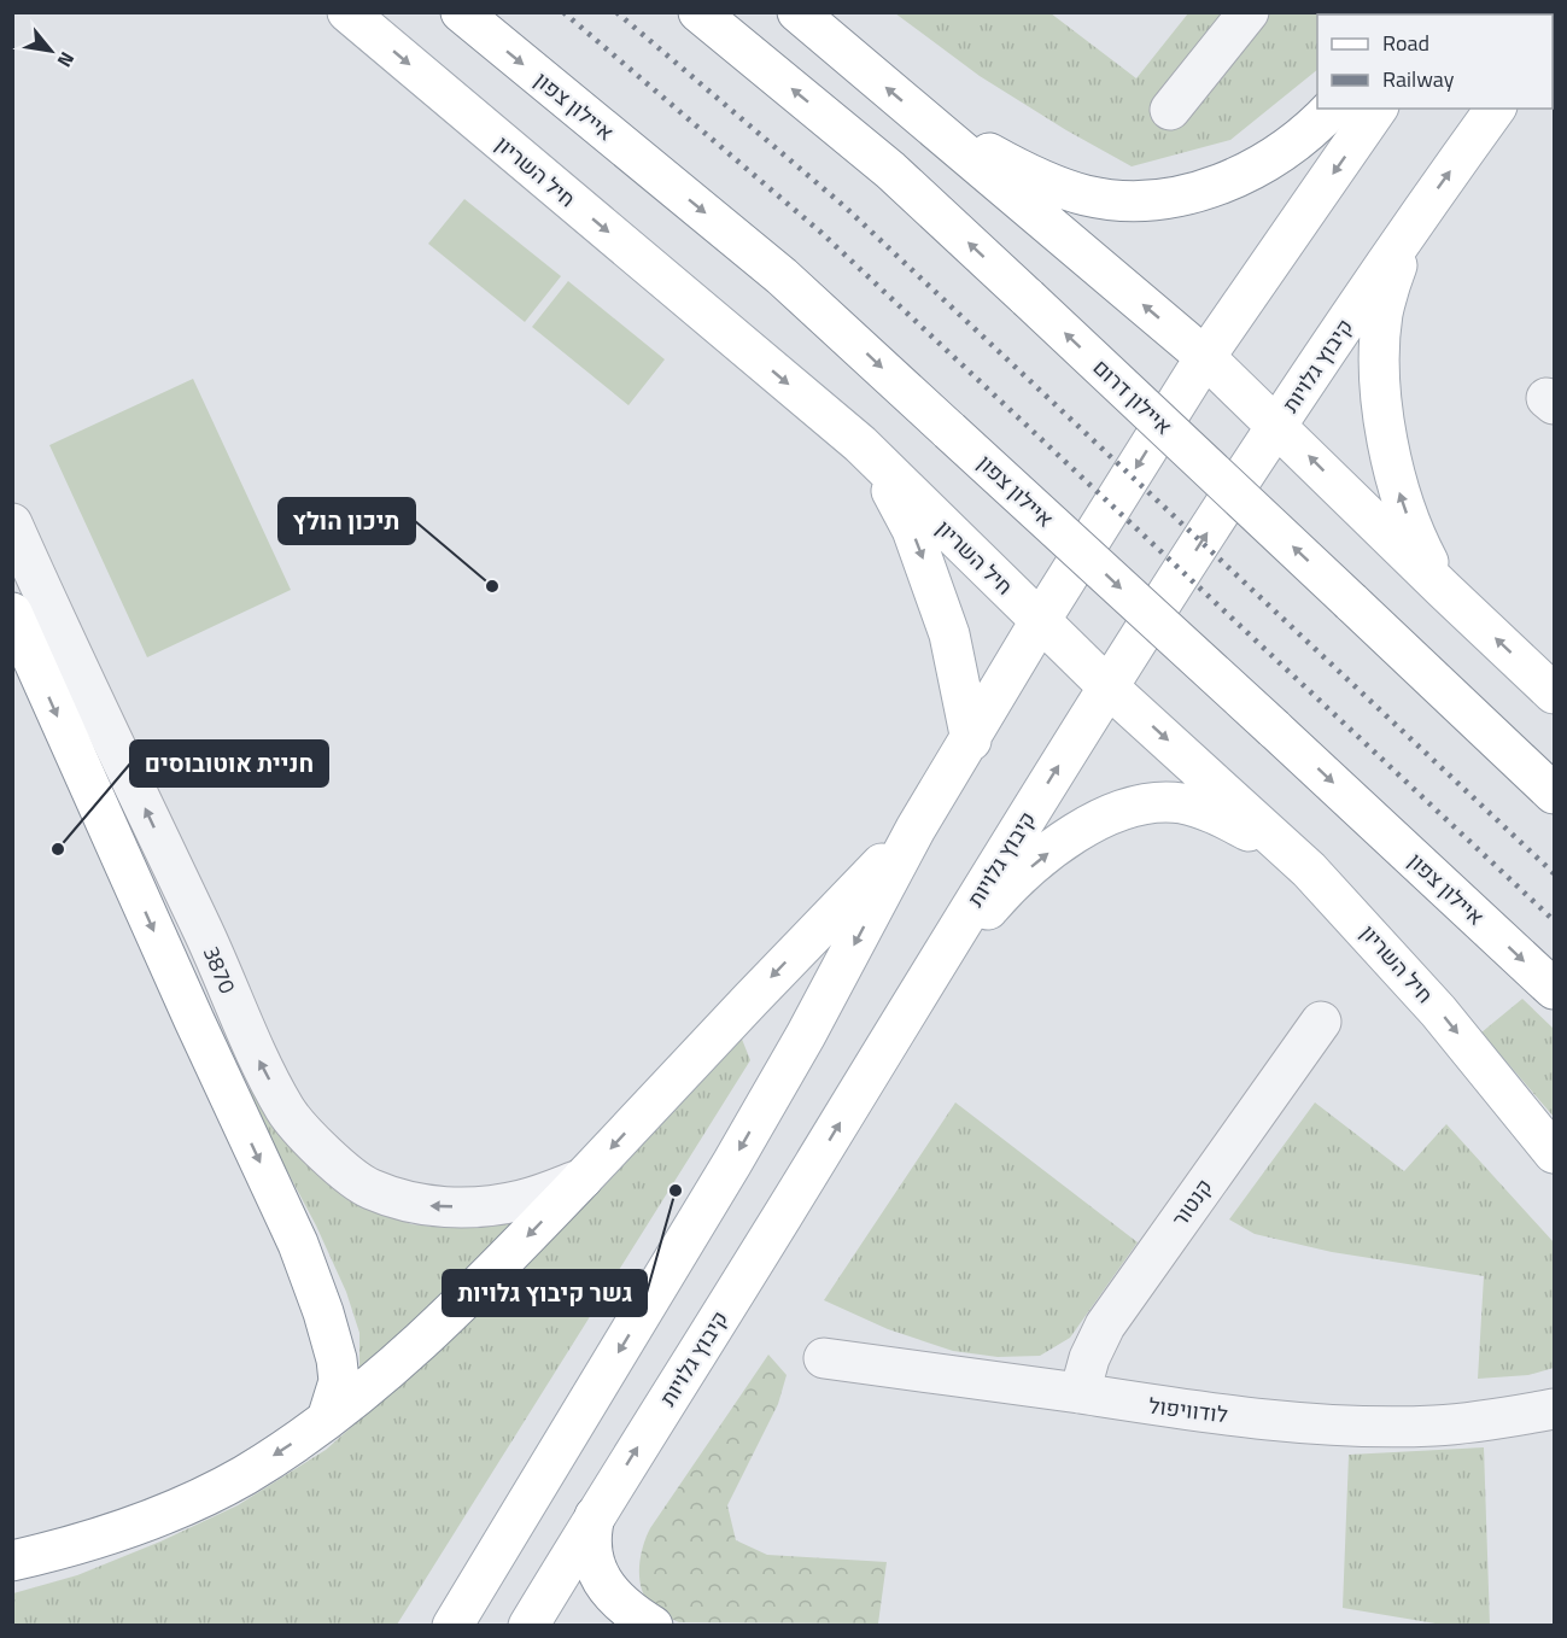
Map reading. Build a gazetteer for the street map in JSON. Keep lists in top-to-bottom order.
{
  "streets": {
    "main road": [
      "איילון צפון",
      "חיל השריון",
      "קיבוץ גלויות",
      "איילון דרום"
    ],
    "street": ["3870", "קנטור", "לודוויפול"]
  },
  "crossings": [
    ["חיל השריון", "קיבוץ גלויות"],
    ["קנטור", "לודוויפול"]
  ],
  "one_way": ["3870"],
  "places": ["תיכון הולץ", "חניית אוטובוסים", "גשר קיבוץ גלויות"],
  "legend": ["Road", "Railway"],
  "north": "bottom right"
}
